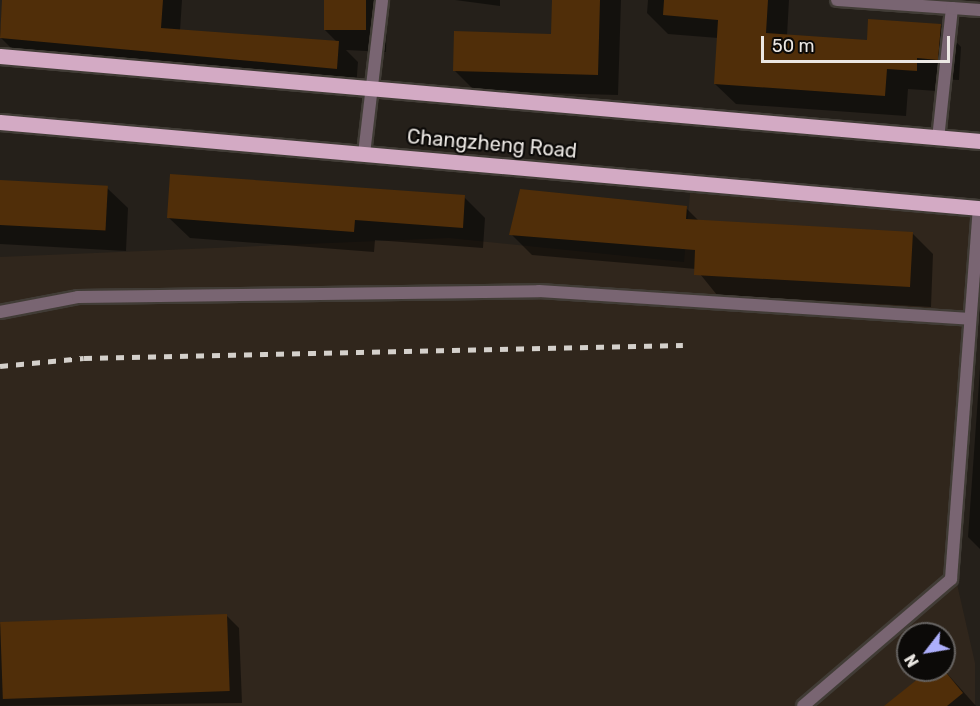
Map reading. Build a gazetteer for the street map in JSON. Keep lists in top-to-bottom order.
{
  "streets": {
    "main road": ["Changzheng Road"]
  },
  "scale_bar": "50 m",
  "north": "bottom left"
}
